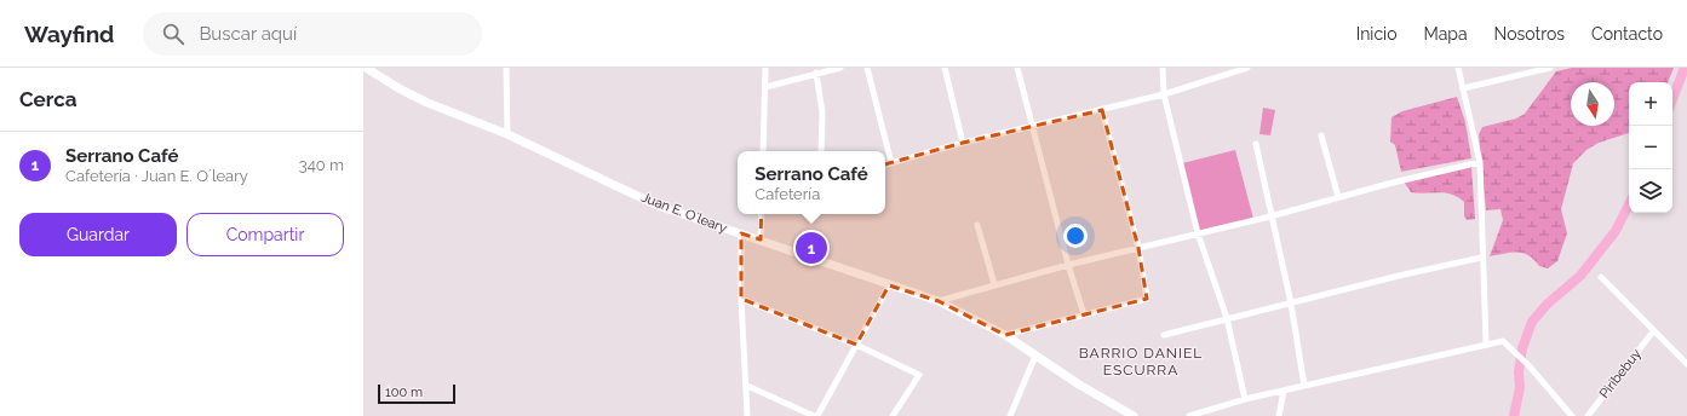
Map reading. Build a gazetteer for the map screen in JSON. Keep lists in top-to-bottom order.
{
  "streets": {
    "street": ["Juan E. O´leary", "Piribebuy"]
  },
  "districts": ["BARRIO DANIEL ESCURRA"],
  "scale_bar": "100 m",
  "north": "bottom",
  "page": {
    "header": "Wayfind",
    "search": "Buscar aquí",
    "nav": [
      "Inicio",
      "Mapa",
      "Nosotros",
      "Contacto"
    ],
    "heading": "Cerca",
    "map_buttons": ["+", "−"],
    "list": [
      {
        "mark": "1",
        "name": "Serrano Café",
        "note": "Cafetería · Juan E. O´leary",
        "value": "340 m"
      }
    ],
    "popup": ["Serrano Café", "Cafetería"],
    "buttons": ["Guardar", "Compartir"],
    "pins": "1",
    "scale": "100 m"
  }
}
